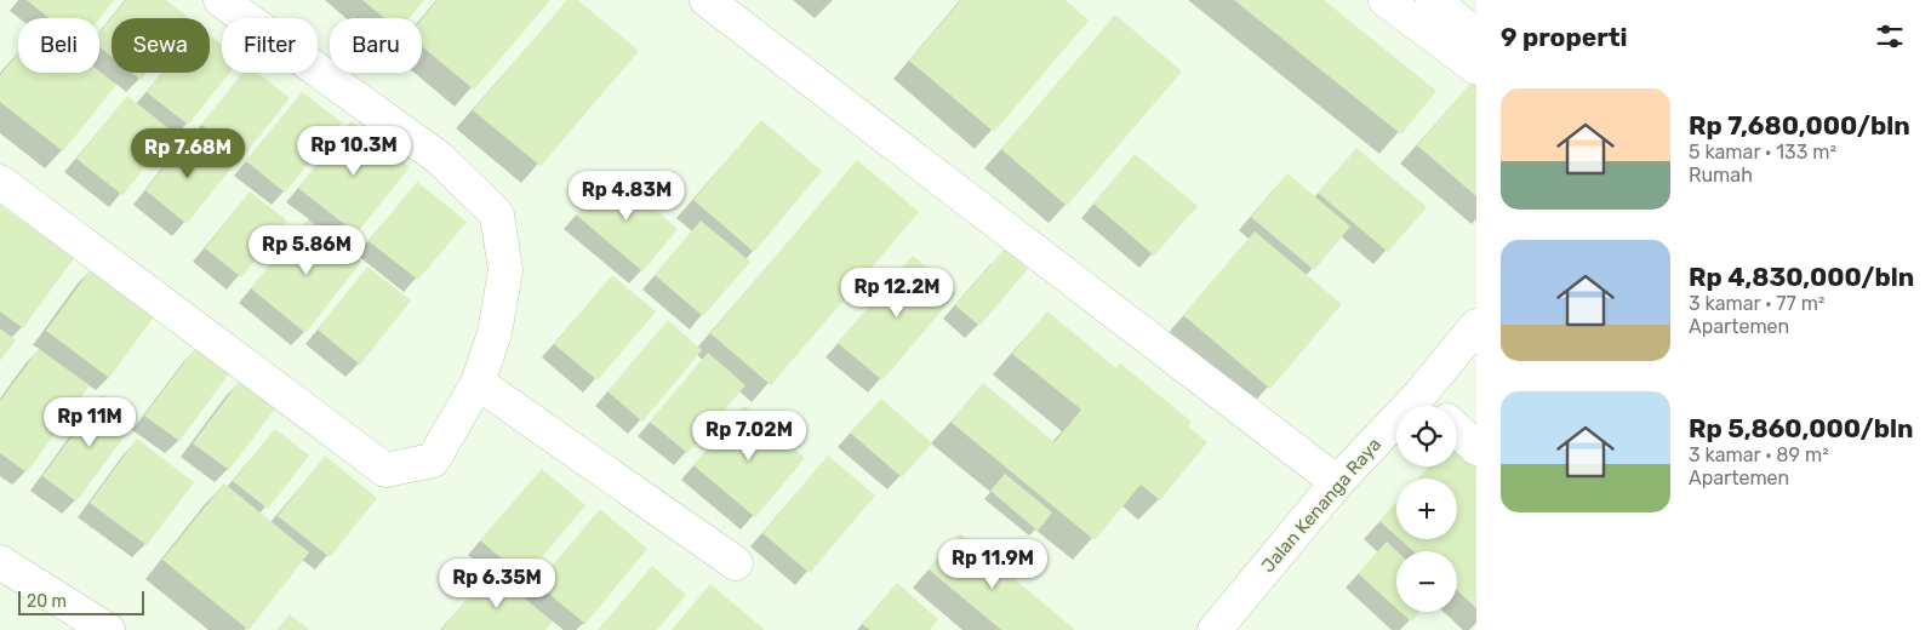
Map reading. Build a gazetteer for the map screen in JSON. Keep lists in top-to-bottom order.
{
  "streets": {
    "street": ["Jalan Kenanga Raya"]
  },
  "scale_bar": "20 m",
  "page": {
    "heading": "9 properti",
    "chip": [
      "Beli",
      "Sewa",
      "Filter",
      "Baru"
    ],
    "list": [
      {
        "name": "Rp 7,680,000/bln",
        "note": "5 kamar · 133 m² · Rumah"
      },
      {
        "name": "Rp 4,830,000/bln",
        "note": "3 kamar · 77 m² · Apartemen"
      },
      {
        "name": "Rp 5,860,000/bln",
        "note": "3 kamar · 89 m² · Apartemen"
      }
    ],
    "price": [
      "Rp 10.3M",
      "Rp 7.68M",
      "Rp 4.83M",
      "Rp 5.86M",
      "Rp 12.2M",
      "Rp 11M",
      "Rp 7.02M",
      "Rp 11.9M",
      "Rp 6.35M"
    ],
    "map_buttons": ["+", "−"],
    "scale": "20 m"
  }
}
